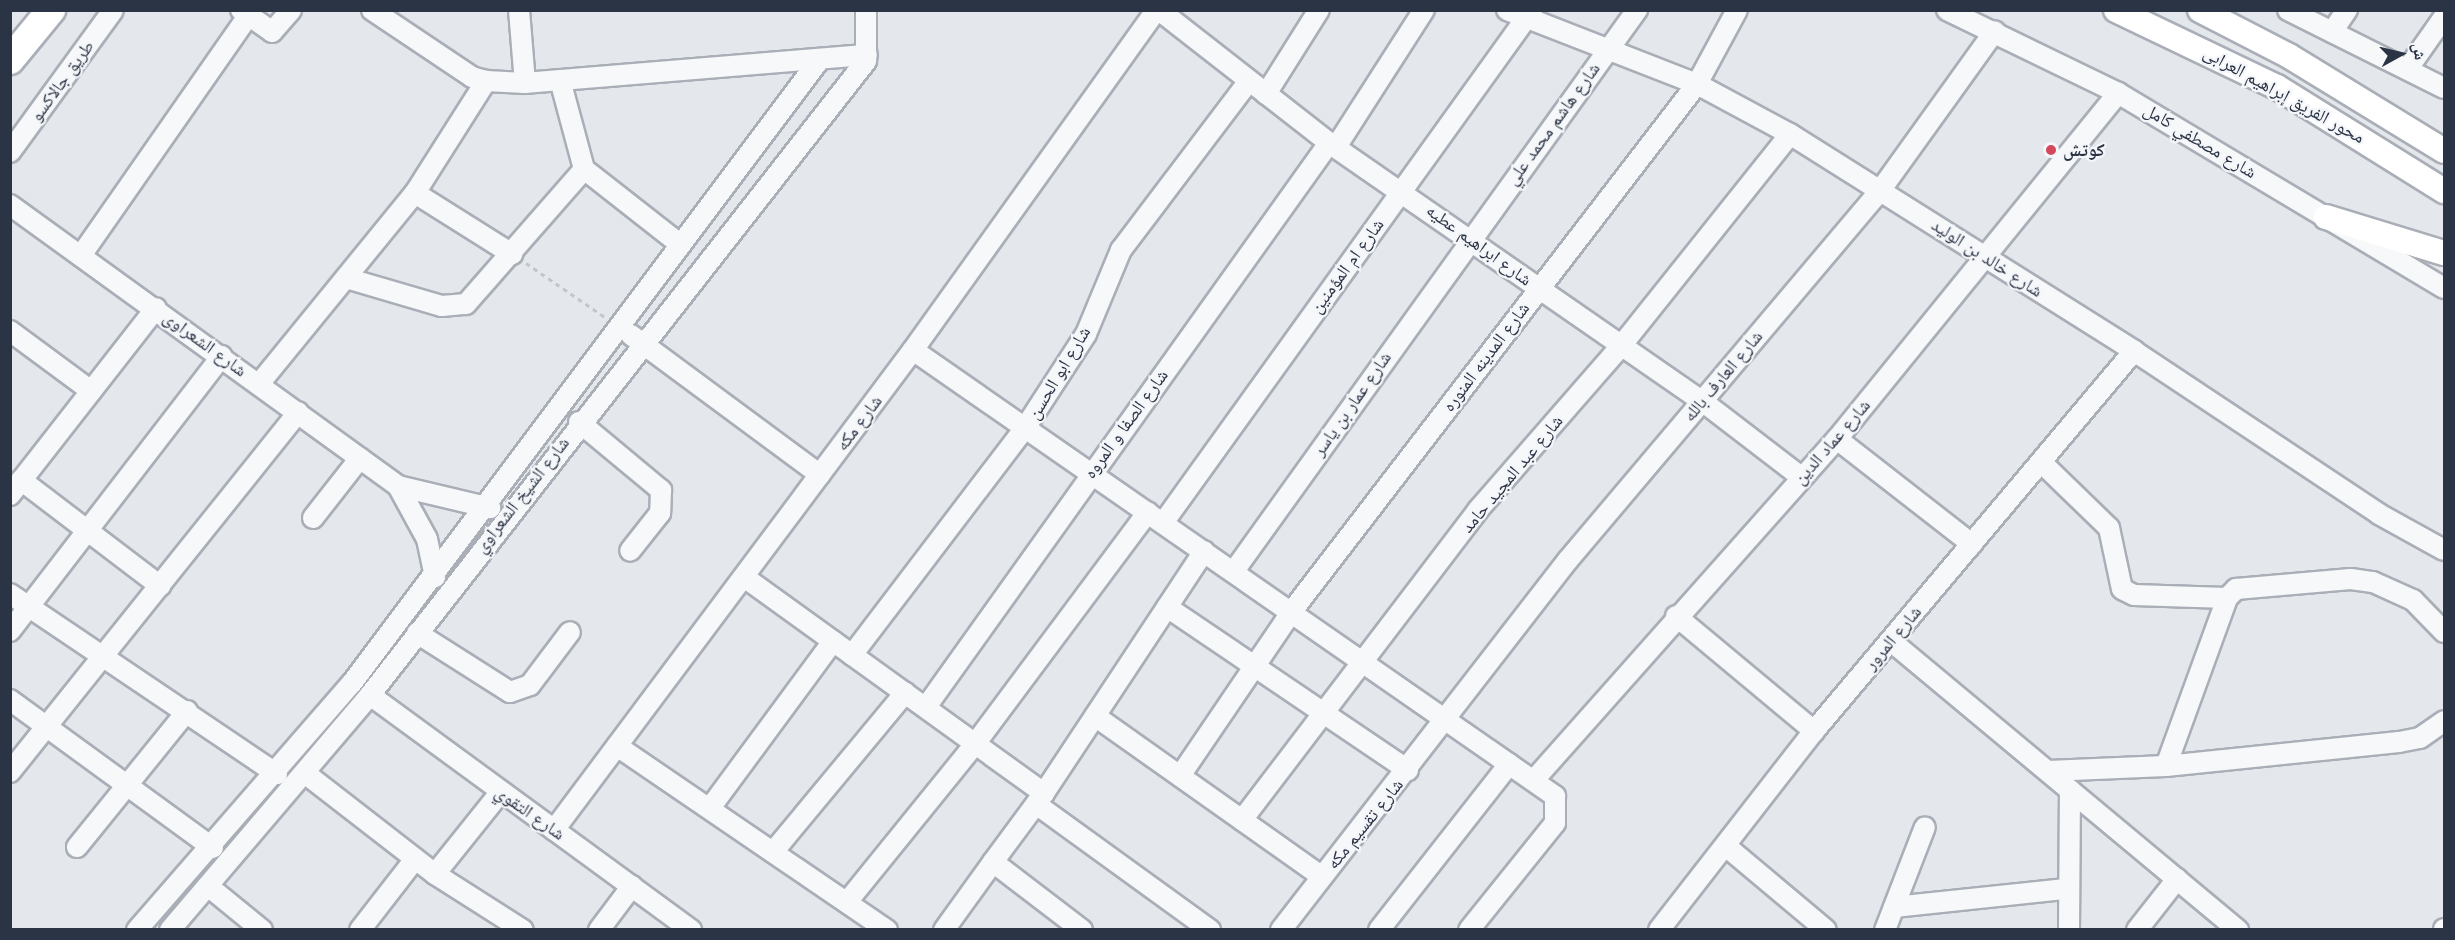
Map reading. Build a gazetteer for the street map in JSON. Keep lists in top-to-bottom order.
{
  "streets": {
    "main road": ["محور الفريق إبراهيم العرابى"],
    "street": [
      "طريق جالاكسو",
      "شارع هاشم محمد علي",
      "شارع مصطفي كامل",
      "شارع ابراهيم عطيه",
      "شارع خالد بن الوليد",
      "شارع ام المؤمنين",
      "شارع الشعراوى",
      "شارع المدينه المنوره",
      "شارع ابو الحسن",
      "شارع العارف بالله",
      "شارع عمار بن ياسر",
      "شارع مكه",
      "شارع الصفا و المروه",
      "شارع عماد الدين",
      "شارع عبد المجيد حامد",
      "شارع الشيخ الشعراوي",
      "شارع المرور",
      "شارع التقوي",
      "شارع تقسيم مكه"
    ]
  },
  "crossings": [
    ["شارع هاشم محمد علي", "شارع ابراهيم عطيه"],
    ["شارع هاشم محمد علي", "شارع خالد بن الوليد"],
    ["شارع هاشم محمد علي", "شارع عمار بن ياسر"],
    ["شارع مصطفي كامل", "شارع العارف بالله"],
    ["شارع مصطفي كامل", "شارع عماد الدين"],
    ["شارع ابراهيم عطيه", "شارع ام المؤمنين"],
    ["شارع ابراهيم عطيه", "شارع المدينه المنوره"],
    ["شارع ابراهيم عطيه", "شارع ابو الحسن"],
    ["شارع ابراهيم عطيه", "شارع العارف بالله"],
    ["شارع ابراهيم عطيه", "شارع عمار بن ياسر"],
    ["شارع ابراهيم عطيه", "شارع مكه"],
    ["شارع ابراهيم عطيه", "شارع الصفا و المروه"],
    ["شارع ابراهيم عطيه", "شارع عماد الدين"],
    ["شارع ابراهيم عطيه", "شارع عبد المجيد حامد"],
    ["شارع خالد بن الوليد", "شارع ام المؤمنين"],
    ["شارع خالد بن الوليد", "شارع المدينه المنوره"],
    ["شارع خالد بن الوليد", "شارع العارف بالله"],
    ["شارع خالد بن الوليد", "شارع عماد الدين"],
    ["شارع خالد بن الوليد", "شارع عبد المجيد حامد"],
    ["شارع خالد بن الوليد", "شارع المرور"],
    ["شارع الشعراوى", "شارع الشيخ الشعراوي"],
    ["شارع العارف بالله", "شارع تقسيم مكه"],
    ["شارع مكه", "شارع التقوي"],
    ["شارع الشيخ الشعراوي", "شارع التقوي"]
  ],
  "places": ["كوتش"],
  "north": "right"
}
